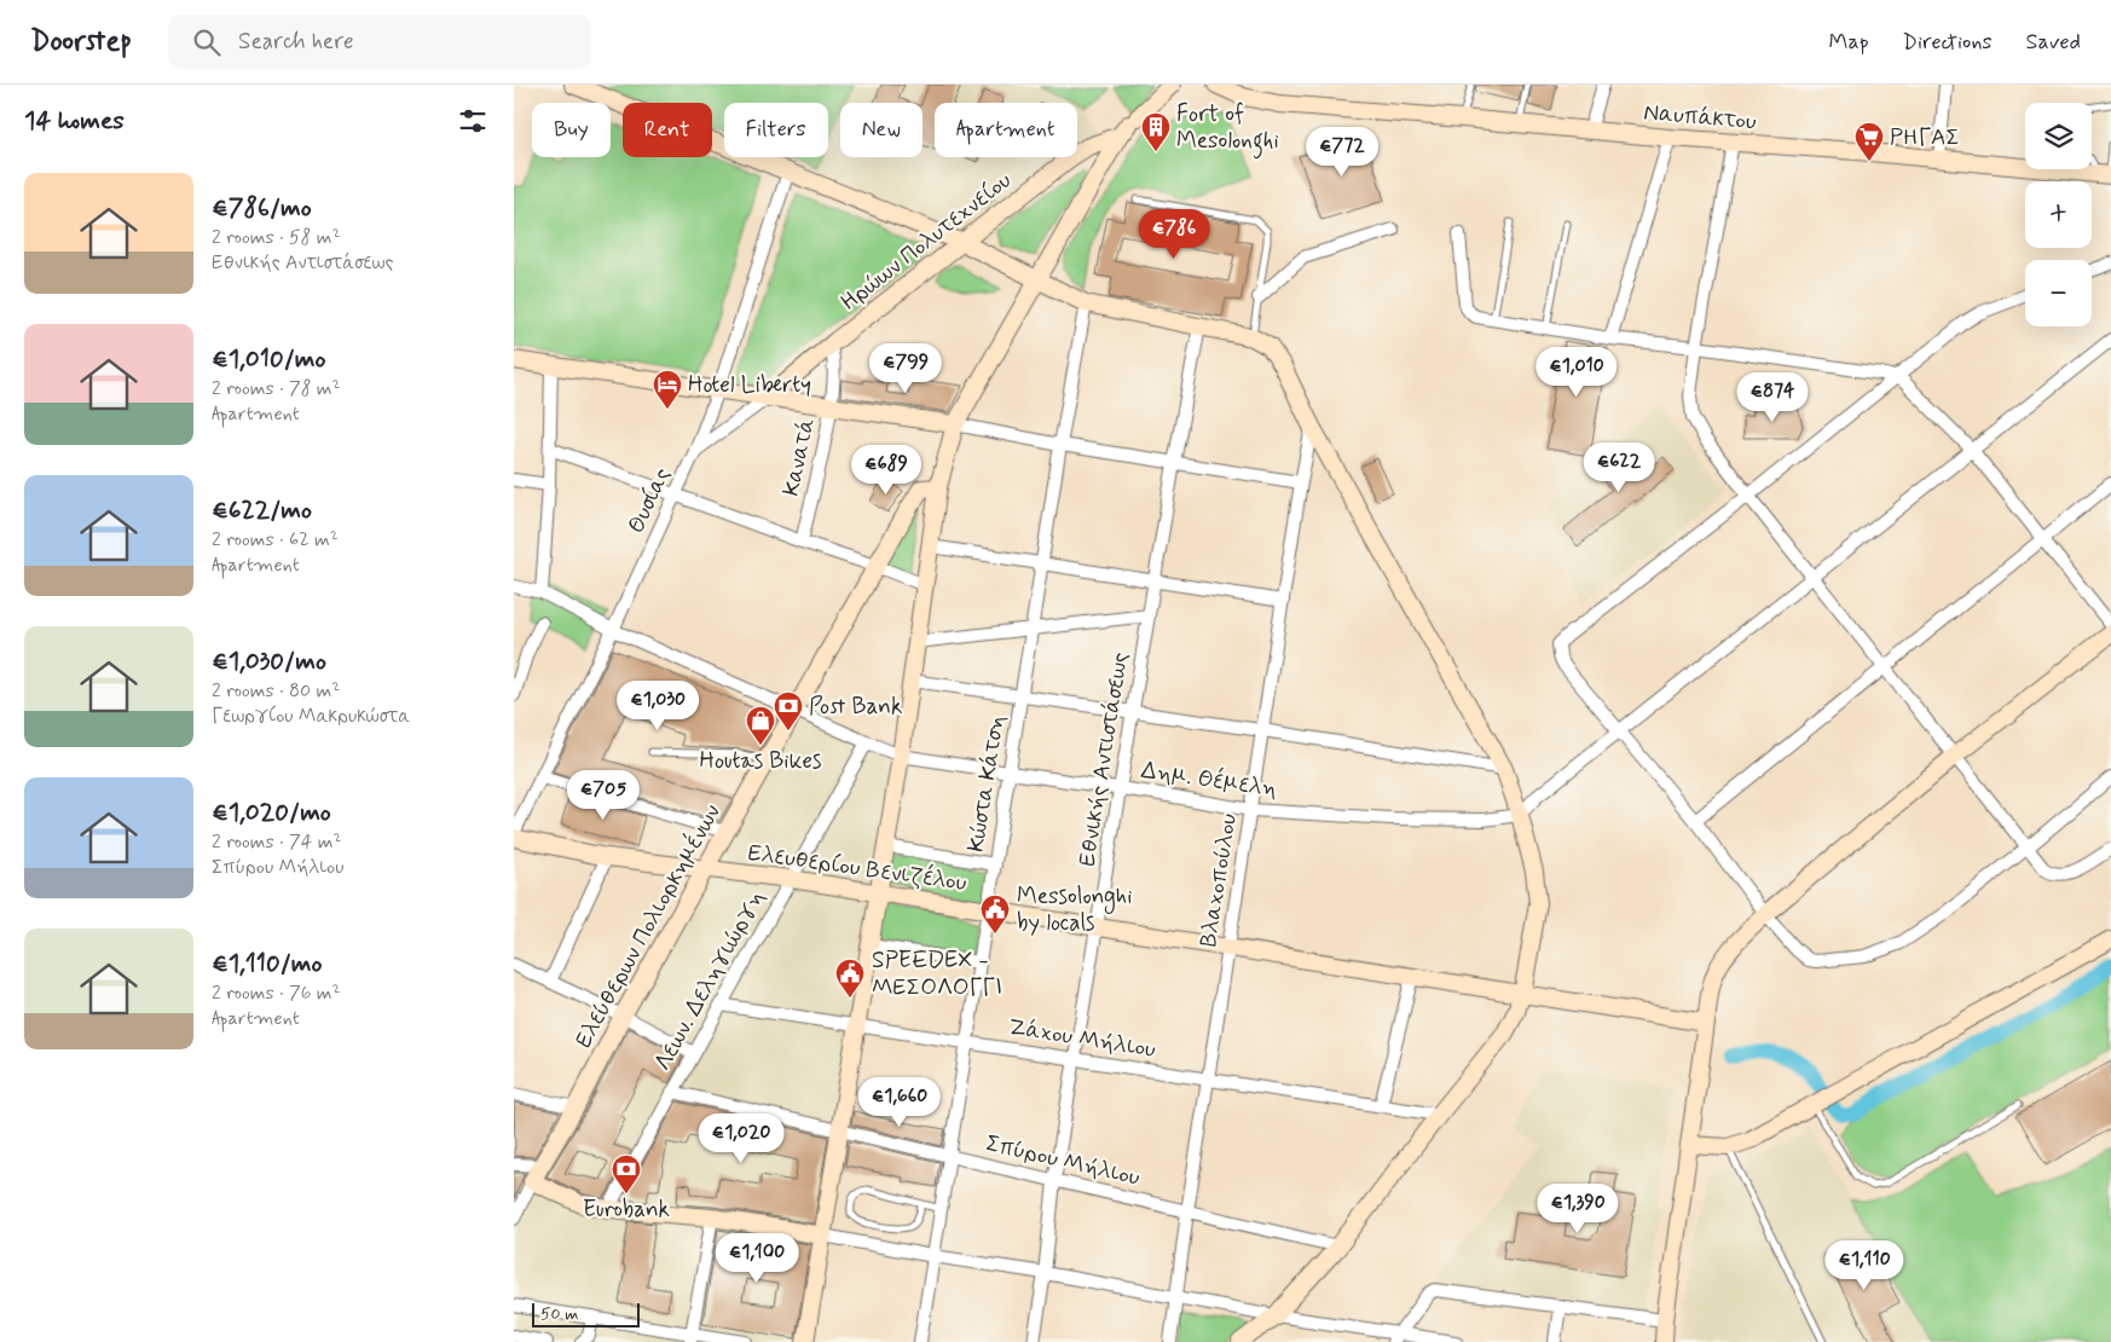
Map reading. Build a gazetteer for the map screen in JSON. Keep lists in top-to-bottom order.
{
  "streets": {
    "street": [
      "Ναυπάκτου",
      "Ηρώων Πολυτεχνείου",
      "Κανατά",
      "Θυσίας",
      "Εθνικής Αντιστάσεως",
      "Δημ. Θέμελη",
      "Κώστα Κάτση",
      "Ελευθερίου Βενιζέλου",
      "Βλαχοπούλου",
      "Ελεύθερων Πολιορκημένων",
      "Λεων. Δεληγιώργη",
      "Ζάχου Μήλιου",
      "Σπύρου Μήλιου"
    ]
  },
  "crossings": [
    ["Ηρώων Πολυτεχνείου", "Κανατά"],
    ["Θυσίας", "Δημ. Θέμελη"],
    ["Εθνικής Αντιστάσεως", "Δημ. Θέμελη"],
    ["Εθνικής Αντιστάσεως", "Ελευθερίου Βενιζέλου"],
    ["Εθνικής Αντιστάσεως", "Ζάχου Μήλιου"],
    ["Εθνικής Αντιστάσεως", "Σπύρου Μήλιου"],
    ["Δημ. Θέμελη", "Κώστα Κάτση"],
    ["Δημ. Θέμελη", "Βλαχοπούλου"],
    ["Δημ. Θέμελη", "Ελεύθερων Πολιορκημένων"],
    ["Δημ. Θέμελη", "Λεων. Δεληγιώργη"],
    ["Κώστα Κάτση", "Ελευθερίου Βενιζέλου"],
    ["Κώστα Κάτση", "Ζάχου Μήλιου"],
    ["Κώστα Κάτση", "Σπύρου Μήλιου"],
    ["Ελευθερίου Βενιζέλου", "Βλαχοπούλου"],
    ["Ελευθερίου Βενιζέλου", "Ελεύθερων Πολιορκημένων"],
    ["Ελευθερίου Βενιζέλου", "Λεων. Δεληγιώργη"],
    ["Βλαχοπούλου", "Ζάχου Μήλιου"],
    ["Βλαχοπούλου", "Σπύρου Μήλιου"],
    ["Λεων. Δεληγιώργη", "Ζάχου Μήλιου"],
    ["Λεων. Δεληγιώργη", "Σπύρου Μήλιου"]
  ],
  "places": {
    "building": ["Fort of Mesolonghi"],
    "supermarket": ["ΡΗΓΑΣ"],
    "hotel": ["Hotel Liberty"],
    "bank": ["Post Bank", "Eurobank"],
    "shop": ["Houtas Bikes"],
    "public building": ["Messolonghi by locals", "SPEEDEX - ΜΕΣΟΛΟΓΓΙ"]
  },
  "scale_bar": "50 m",
  "page": {
    "header": "Doorstep",
    "search": "Search here",
    "nav": ["Map", "Directions", "Saved"],
    "heading": "14 homes",
    "map_buttons": ["+", "−"],
    "chip": [
      "Buy",
      "Rent",
      "Filters",
      "New",
      "Apartment"
    ],
    "price": [
      "€772",
      "€786",
      "€799",
      "€1,010",
      "€874",
      "€622",
      "€689",
      "€1,030",
      "€705",
      "€1,660",
      "€1,020",
      "€1,390",
      "€1,100",
      "€1,110"
    ],
    "list": [
      {
        "name": "€786/mo",
        "note": "2 rooms · 58 m² · Εθνικής Αντιστάσεως"
      },
      {
        "name": "€1,010/mo",
        "note": "2 rooms · 78 m² · Apartment"
      },
      {
        "name": "€622/mo",
        "note": "2 rooms · 62 m² · Apartment"
      },
      {
        "name": "€1,030/mo",
        "note": "2 rooms · 80 m² · Γεωργίου Μακρυκώστα"
      },
      {
        "name": "€1,020/mo",
        "note": "2 rooms · 74 m² · Σπύρου Μήλιου"
      },
      {
        "name": "€1,110/mo",
        "note": "2 rooms · 76 m² · Apartment"
      }
    ],
    "scale": "50 m"
  }
}
